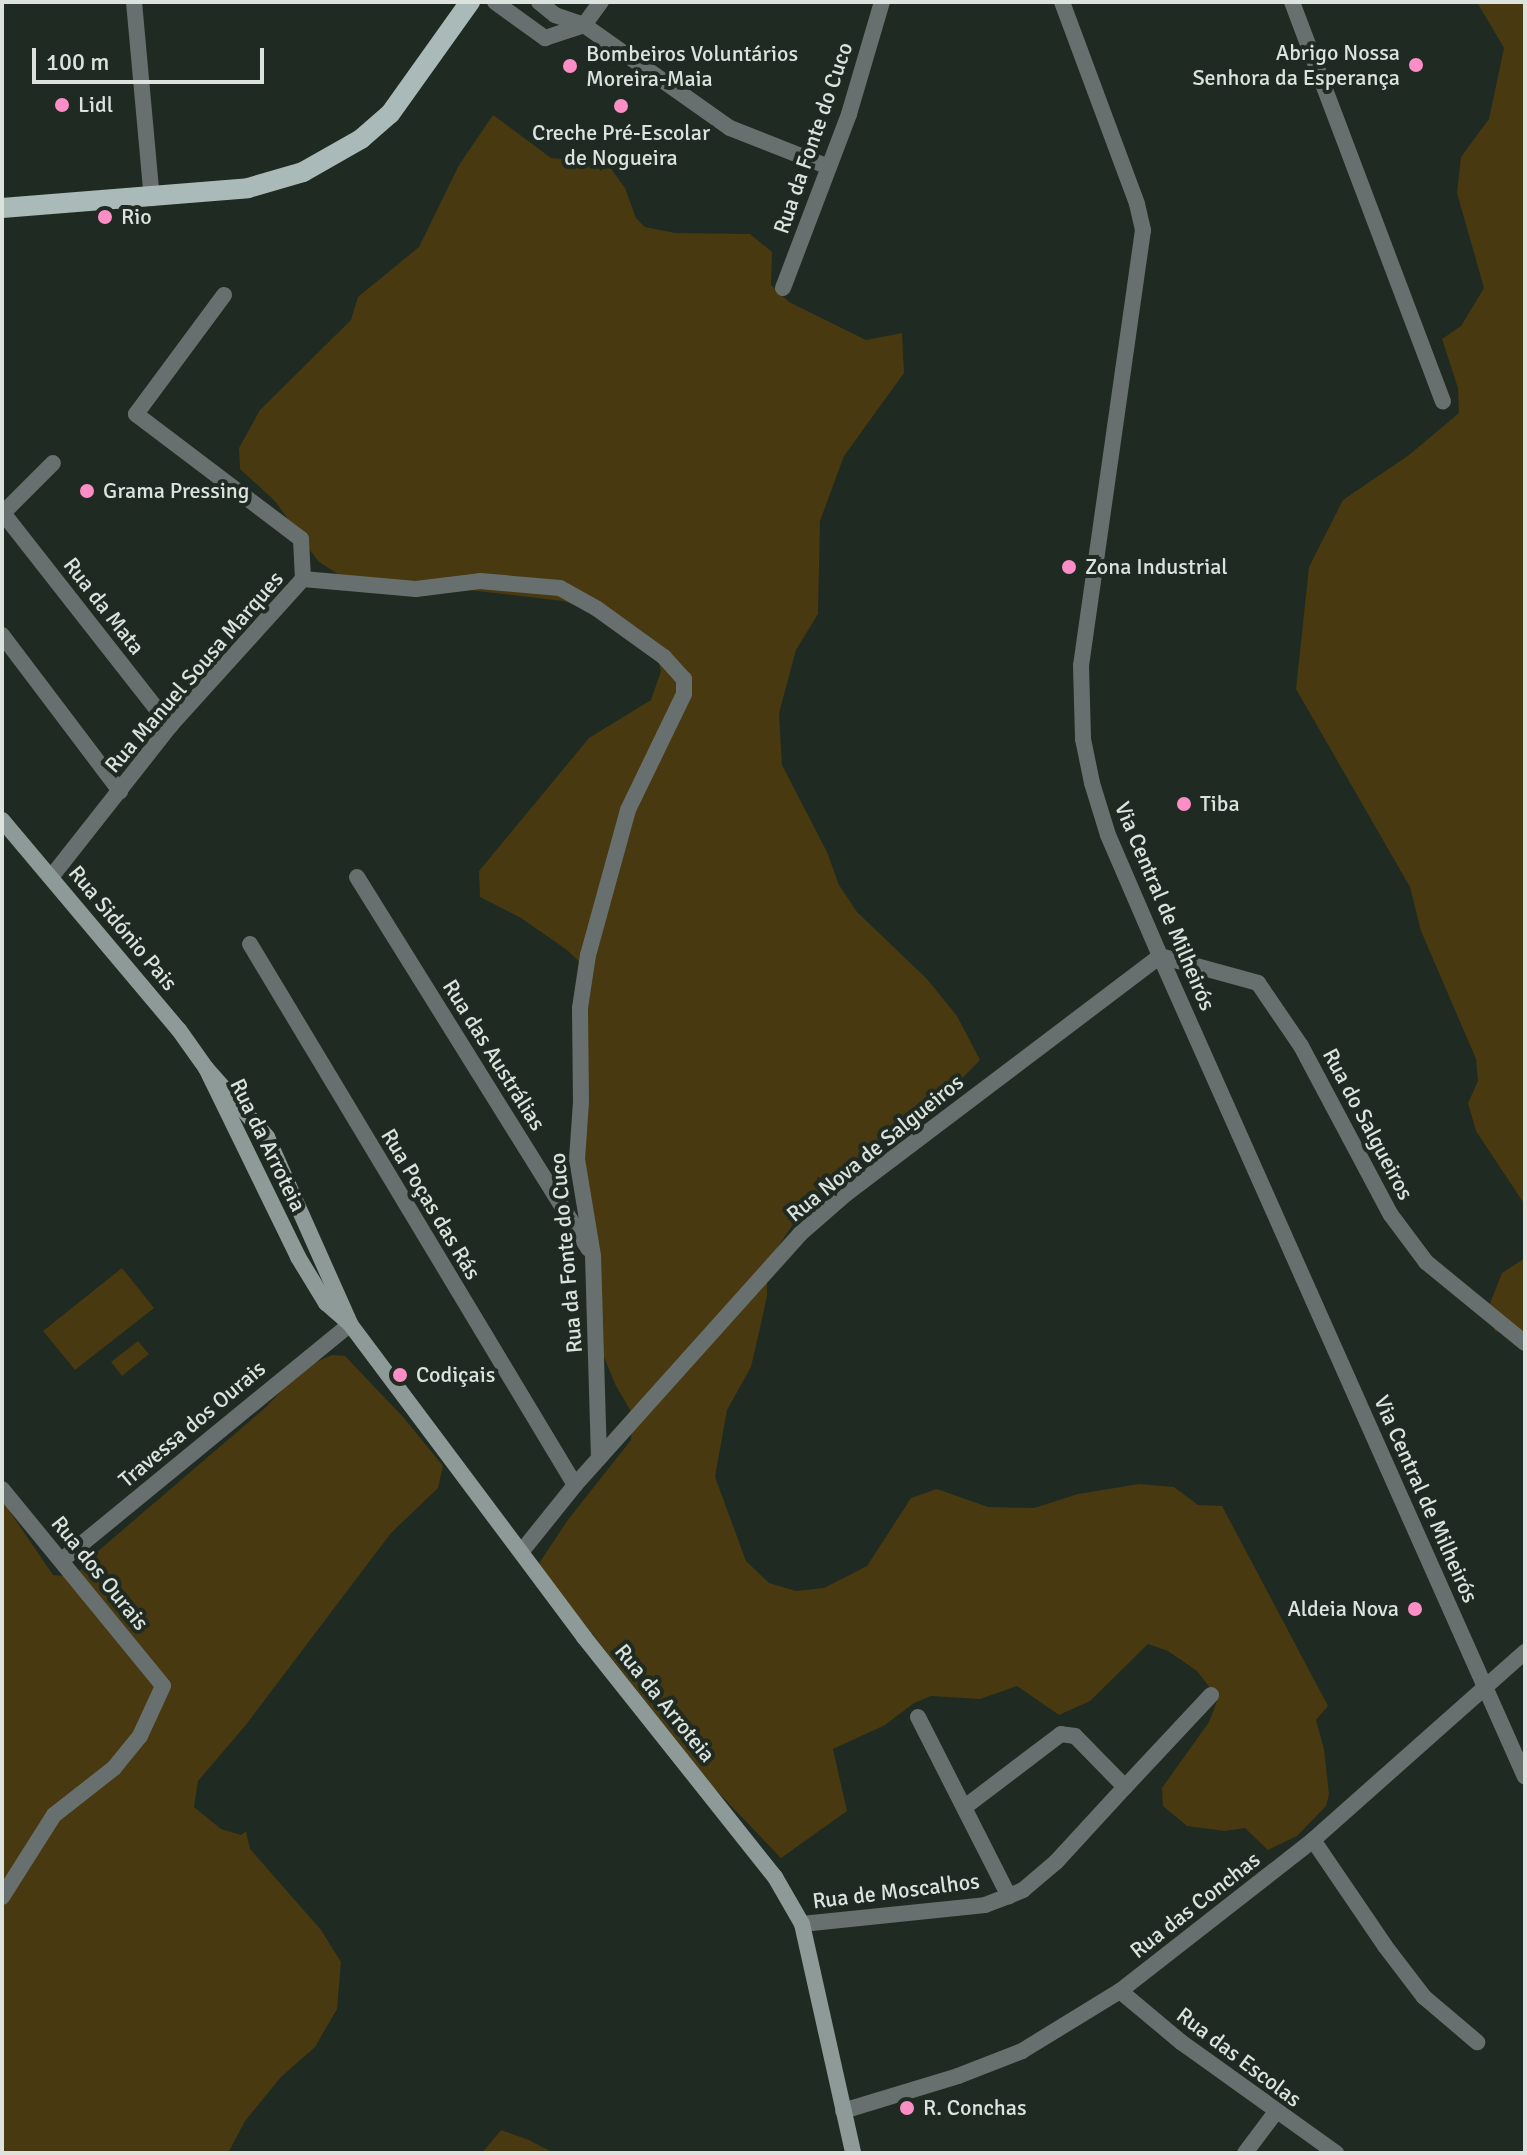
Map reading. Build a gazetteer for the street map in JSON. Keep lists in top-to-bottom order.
{
  "streets": {
    "main road": ["Rua Sidónio Pais", "Rua da Arroteia"],
    "street": [
      "Rua da Fonte do Cuco",
      "Rua da Mata",
      "Rua Manuel Sousa Marques",
      "Via Central de Milheirós",
      "Rua das Austrálias",
      "Rua do Salgueiros",
      "Rua Nova de Salgueiros",
      "Rua Poças das Rás",
      "Travessa dos Ourais",
      "Rua dos Ourais",
      "Rua de Moscalhos",
      "Rua das Conchas",
      "Rua das Escolas"
    ]
  },
  "crossings": [
    ["Rua da Fonte do Cuco", "Rua Manuel Sousa Marques"],
    ["Rua da Fonte do Cuco", "Rua das Austrálias"],
    ["Rua da Fonte do Cuco", "Rua Nova de Salgueiros"],
    ["Rua da Mata", "Rua Manuel Sousa Marques"],
    ["Rua Manuel Sousa Marques", "Rua Sidónio Pais"],
    ["Via Central de Milheirós", "Rua do Salgueiros"],
    ["Via Central de Milheirós", "Rua Nova de Salgueiros"],
    ["Via Central de Milheirós", "Rua das Conchas"],
    ["Rua Sidónio Pais", "Rua da Arroteia"],
    ["Rua do Salgueiros", "Rua Nova de Salgueiros"],
    ["Rua da Arroteia", "Rua Nova de Salgueiros"],
    ["Rua da Arroteia", "Travessa dos Ourais"],
    ["Rua da Arroteia", "Rua de Moscalhos"],
    ["Rua da Arroteia", "Rua das Conchas"],
    ["Rua Nova de Salgueiros", "Rua Poças das Rás"],
    ["Travessa dos Ourais", "Rua dos Ourais"],
    ["Rua das Conchas", "Rua das Escolas"]
  ],
  "places": [
    "Abrigo Nossa Senhora da Esperança",
    "Bombeiros Voluntários Moreira-Maia",
    "Lidl",
    "Creche Pré-Escolar de Nogueira",
    "Rio",
    "Grama Pressing",
    "Zona Industrial",
    "Tiba",
    "Codiçais",
    "Aldeia Nova",
    "R. Conchas"
  ],
  "scale_bar": "100 m"
}
